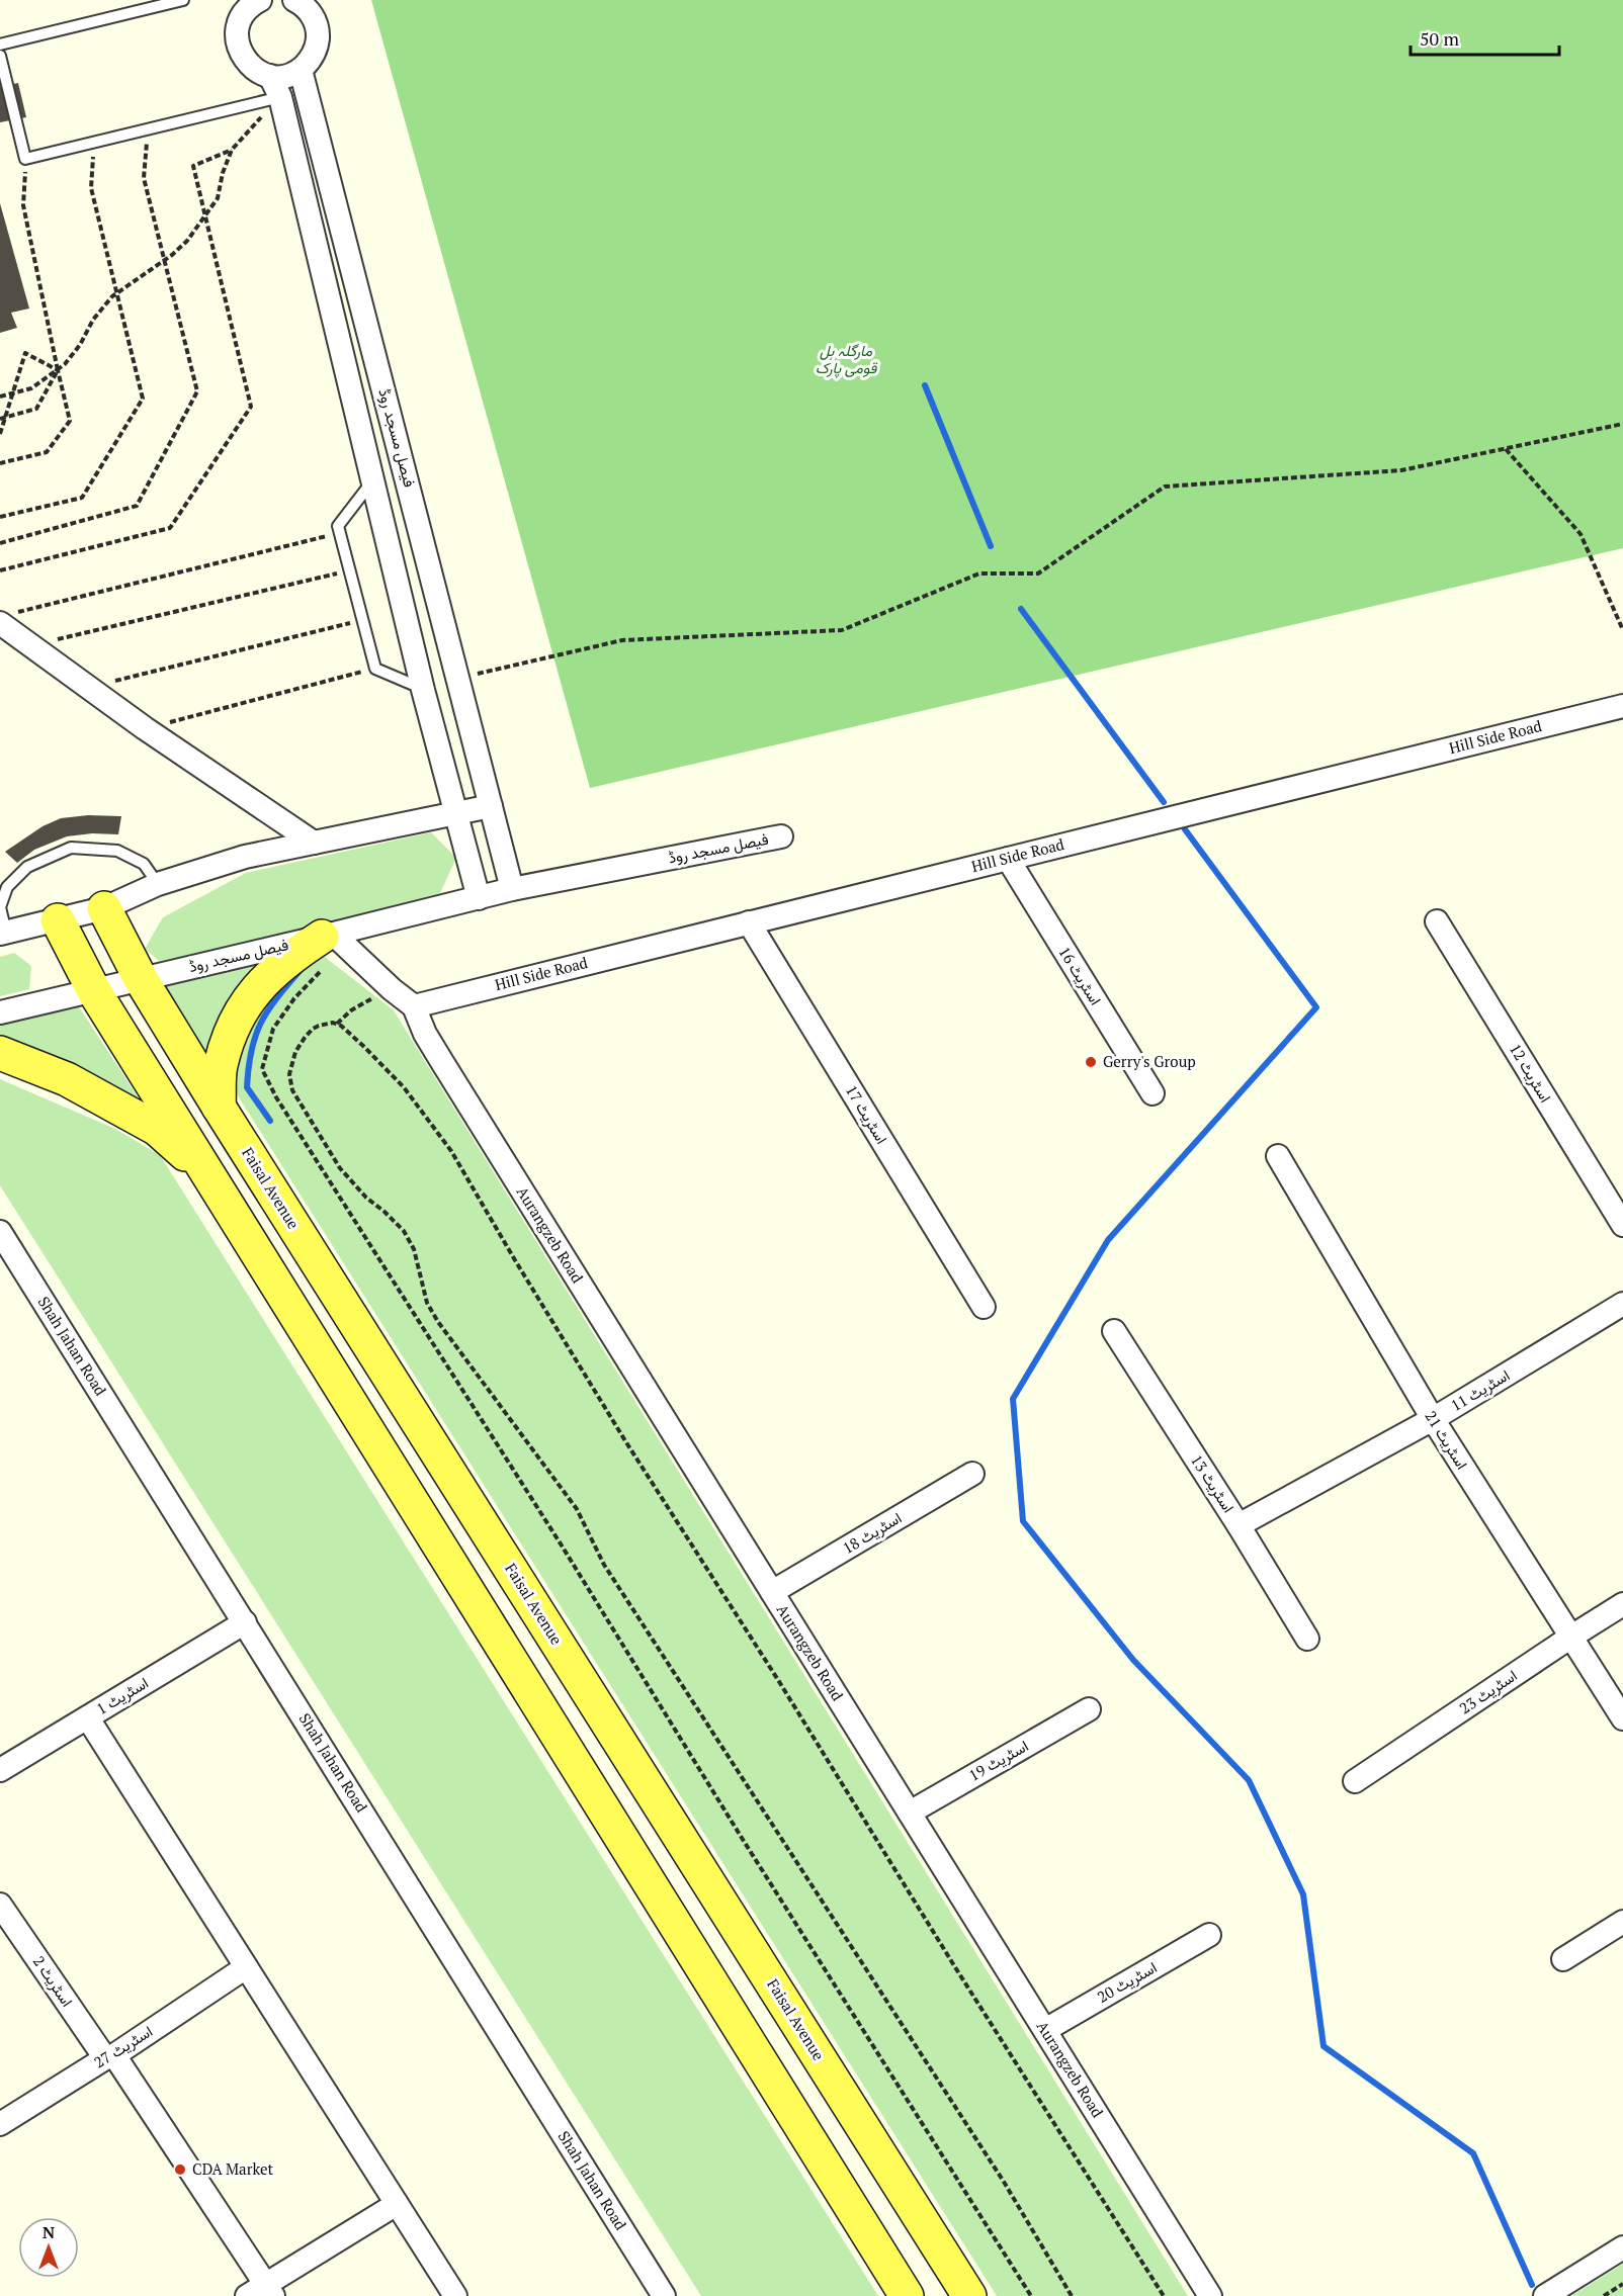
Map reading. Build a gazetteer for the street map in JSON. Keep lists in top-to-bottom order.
{
  "streets": {
    "main road": ["Faisal Avenue"],
    "street": [
      "فیصل مسجد روڈ",
      "Hill Side Road",
      "اسٹریٹ 16",
      "اسٹریٹ 12",
      "اسٹریٹ 17",
      "Aurangzeb Road",
      "Shah Jahan Road",
      "اسٹریٹ 11",
      "اسٹریٹ 21",
      "اسٹریٹ 13",
      "اسٹریٹ 18",
      "اسٹریٹ 23",
      "اسٹریٹ 1",
      "اسٹریٹ 19",
      "اسٹریٹ 2",
      "اسٹریٹ 20",
      "اسٹریٹ 27"
    ]
  },
  "crossings": [
    ["فیصل مسجد روڈ", "Faisal Avenue"],
    ["Hill Side Road", "اسٹریٹ 16"],
    ["Hill Side Road", "اسٹریٹ 17"],
    ["Hill Side Road", "Aurangzeb Road"],
    ["Aurangzeb Road", "اسٹریٹ 18"],
    ["Aurangzeb Road", "اسٹریٹ 19"],
    ["Aurangzeb Road", "اسٹریٹ 20"],
    ["Shah Jahan Road", "اسٹریٹ 1"],
    ["اسٹریٹ 11", "اسٹریٹ 21"],
    ["اسٹریٹ 11", "اسٹریٹ 13"],
    ["اسٹریٹ 21", "اسٹریٹ 23"],
    ["اسٹریٹ 2", "اسٹریٹ 27"]
  ],
  "parks": ["مارگلہ ہل قومی پارک"],
  "places": ["Gerry's Group", "CDA Market"],
  "scale_bar": "50 m",
  "north": "top"
}
